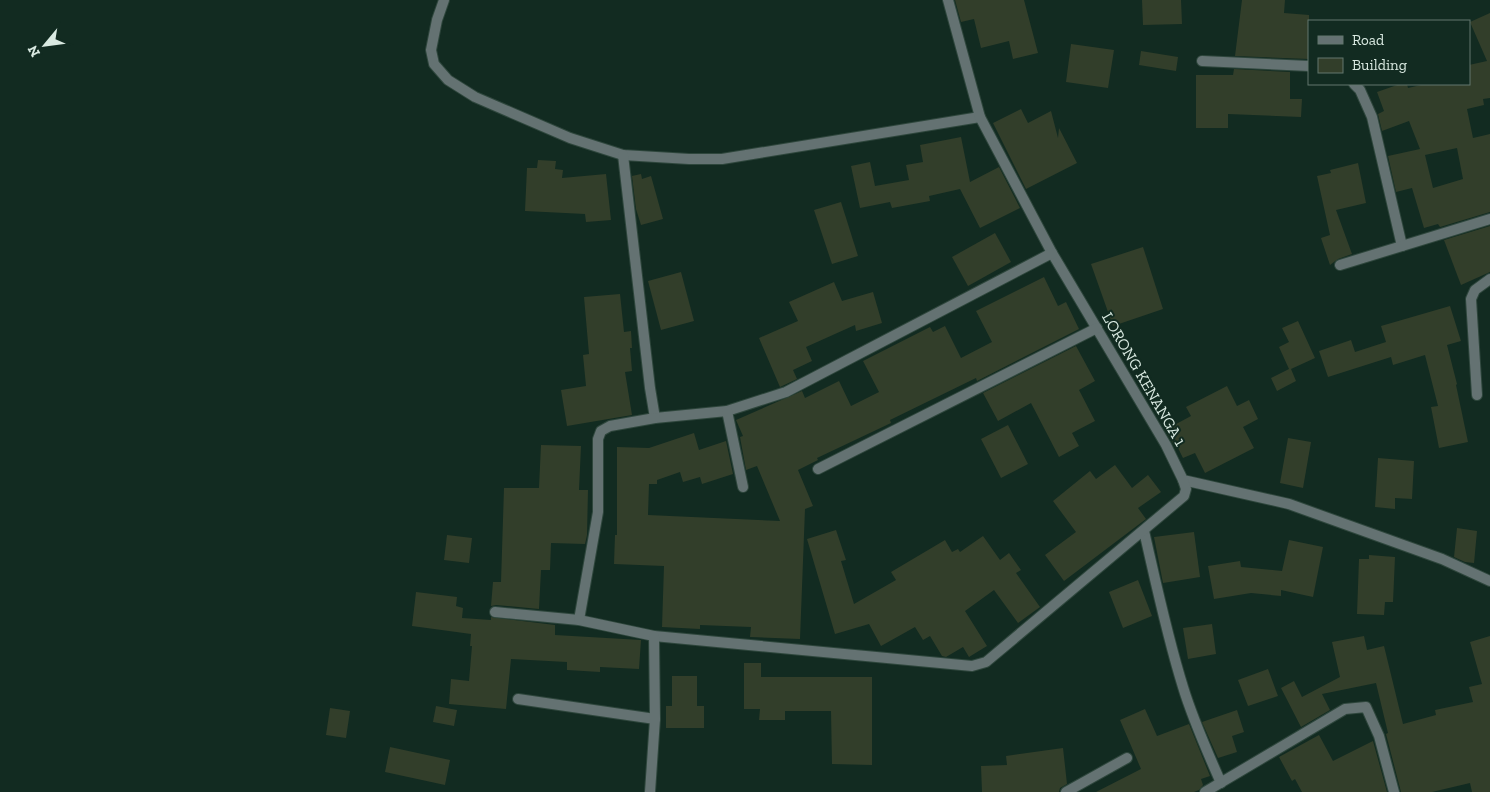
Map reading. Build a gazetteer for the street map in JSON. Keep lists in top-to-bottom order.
{
  "streets": {
    "street": ["LORONG KENANGA 1"]
  },
  "legend": ["Road", "Building"],
  "north": "bottom left"
}
